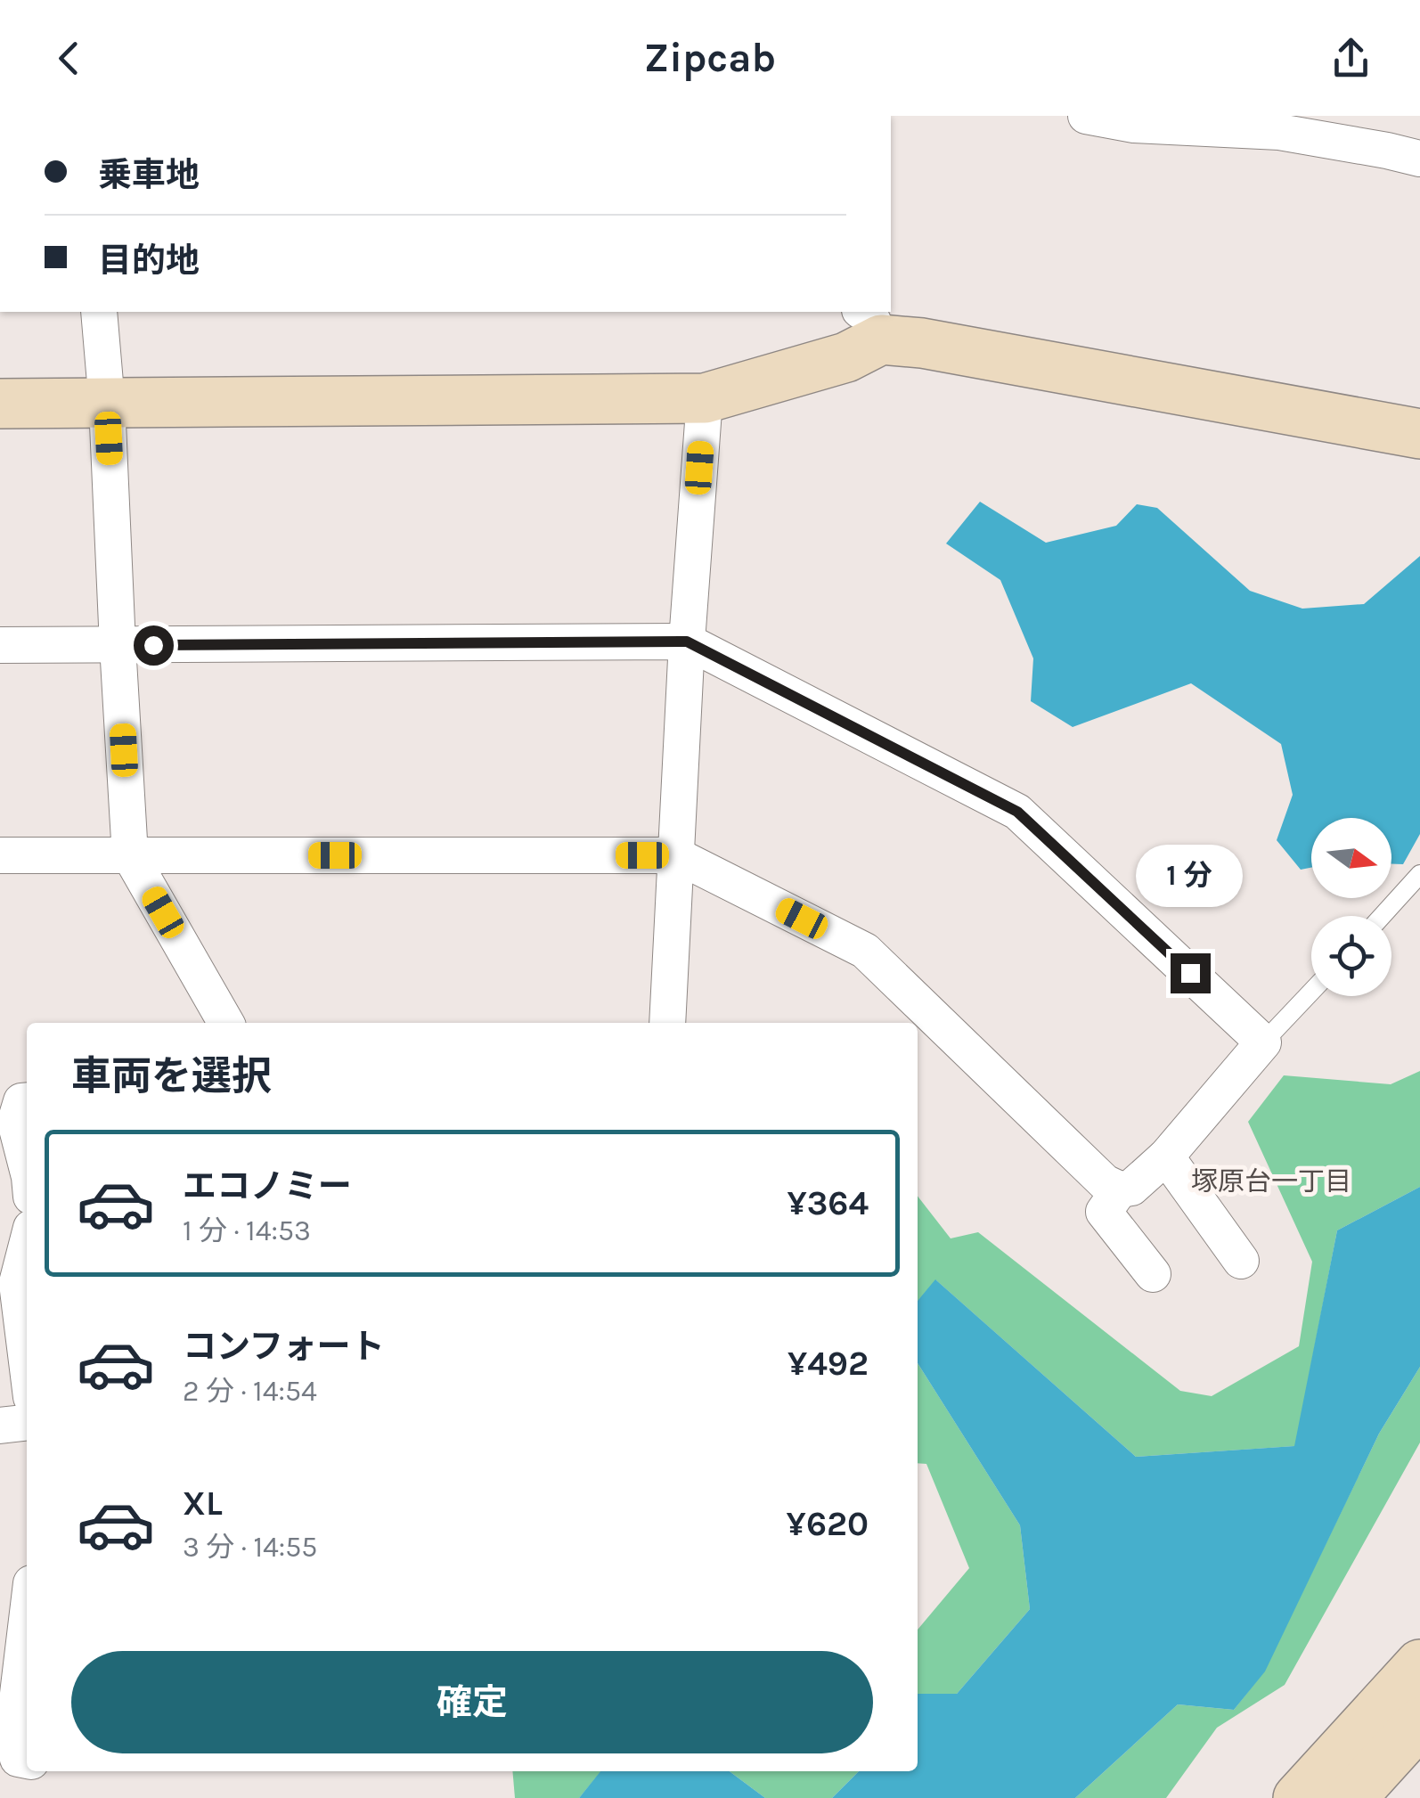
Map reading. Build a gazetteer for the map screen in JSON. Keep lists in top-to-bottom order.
{
  "districts": ["塚原台一丁目"],
  "north": "right",
  "page": {
    "header": "Zipcab",
    "banner": ["乗車地", "目的地"],
    "bubble": "1 分",
    "heading": "車両を選択",
    "list": [
      {
        "name": "エコノミー",
        "note": "1 分 · 14:53",
        "value": "¥364"
      },
      {
        "name": "コンフォート",
        "note": "2 分 · 14:54",
        "value": "¥492"
      },
      {
        "name": "XL",
        "note": "3 分 · 14:55",
        "value": "¥620"
      }
    ],
    "buttons": "確定"
  }
}
